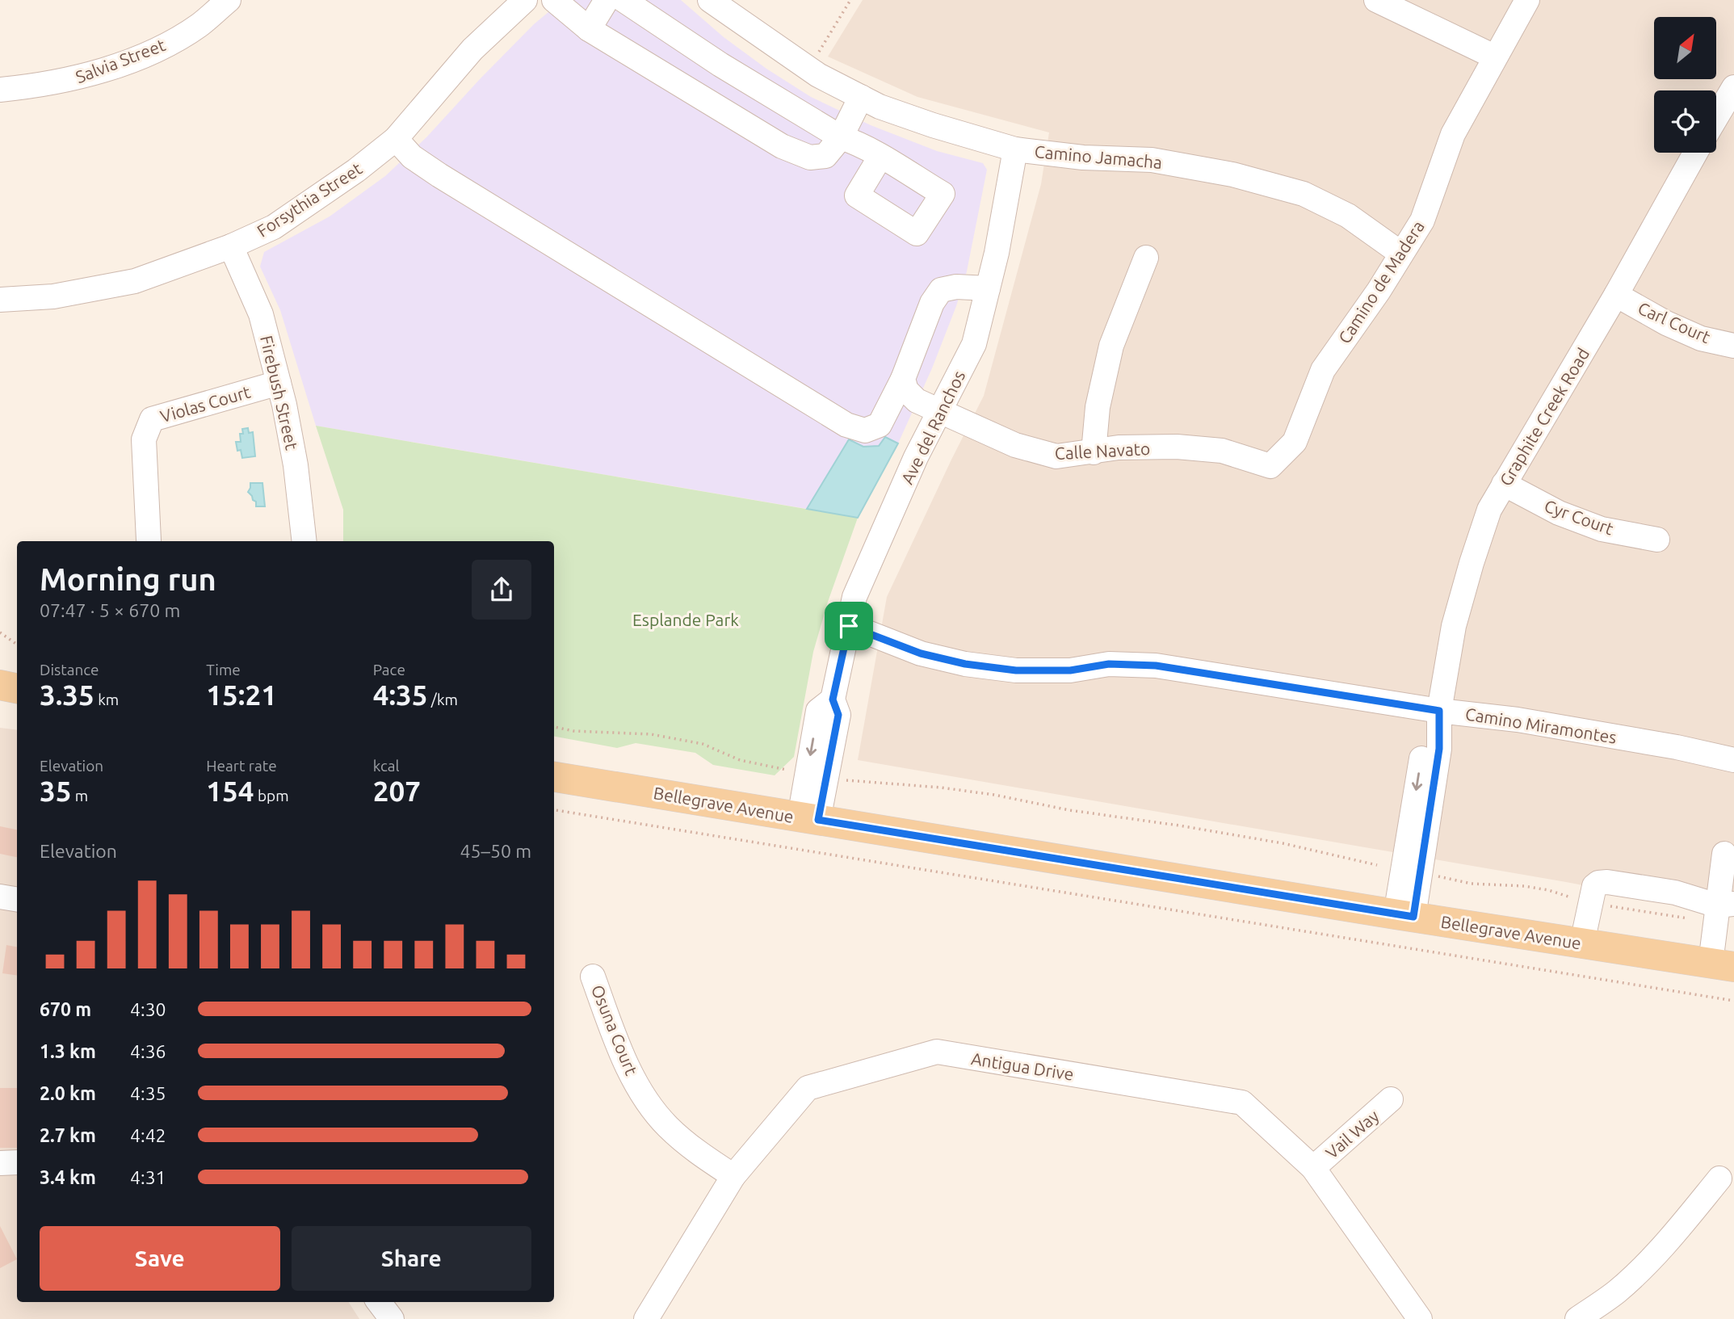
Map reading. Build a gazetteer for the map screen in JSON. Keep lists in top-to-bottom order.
{
  "streets": {
    "main road": ["Bellegrave Avenue"],
    "street": [
      "Salvia Street",
      "Camino Jamacha",
      "Forsythia Street",
      "Camino de Madera",
      "Carl Court",
      "Firebush Street",
      "Violas Court",
      "Graphite Creek Road",
      "Ave del Ranchos",
      "Calle Navato",
      "Cyr Court",
      "Camino Miramontes",
      "Osuna Court",
      "Antigua Drive",
      "Vail Way"
    ]
  },
  "crossings": [
    ["Camino Jamacha", "Camino de Madera"],
    ["Camino Jamacha", "Ave del Ranchos"],
    ["Forsythia Street", "Firebush Street"],
    ["Camino de Madera", "Calle Navato"],
    ["Carl Court", "Graphite Creek Road"],
    ["Firebush Street", "Violas Court"],
    ["Graphite Creek Road", "Cyr Court"],
    ["Graphite Creek Road", "Camino Miramontes"],
    ["Graphite Creek Road", "Bellegrave Avenue"],
    ["Ave del Ranchos", "Calle Navato"],
    ["Ave del Ranchos", "Camino Miramontes"],
    ["Ave del Ranchos", "Bellegrave Avenue"],
    ["Osuna Court", "Antigua Drive"],
    ["Antigua Drive", "Vail Way"]
  ],
  "parks": ["Esplande Park"],
  "north": "top right",
  "page": {
    "heading": ["Morning run", "07:47 · 5 × 670 m"],
    "stats": [
      ["Distance", "3.35 km"],
      ["Time", "15:21"],
      ["Pace", "4:35 /km"],
      ["Elevation", "35 m"],
      ["Heart rate", "154 bpm"],
      ["kcal", "207"]
    ],
    "chart": ["Elevation", "45–50 m"],
    "list": [
      {
        "name": "670 m",
        "note": "4:30"
      },
      {
        "name": "1.3 km",
        "note": "4:36"
      },
      {
        "name": "2.0 km",
        "note": "4:35"
      },
      {
        "name": "2.7 km",
        "note": "4:42"
      },
      {
        "name": "3.4 km",
        "note": "4:31"
      }
    ],
    "buttons": ["Save", "Share"]
  }
}
